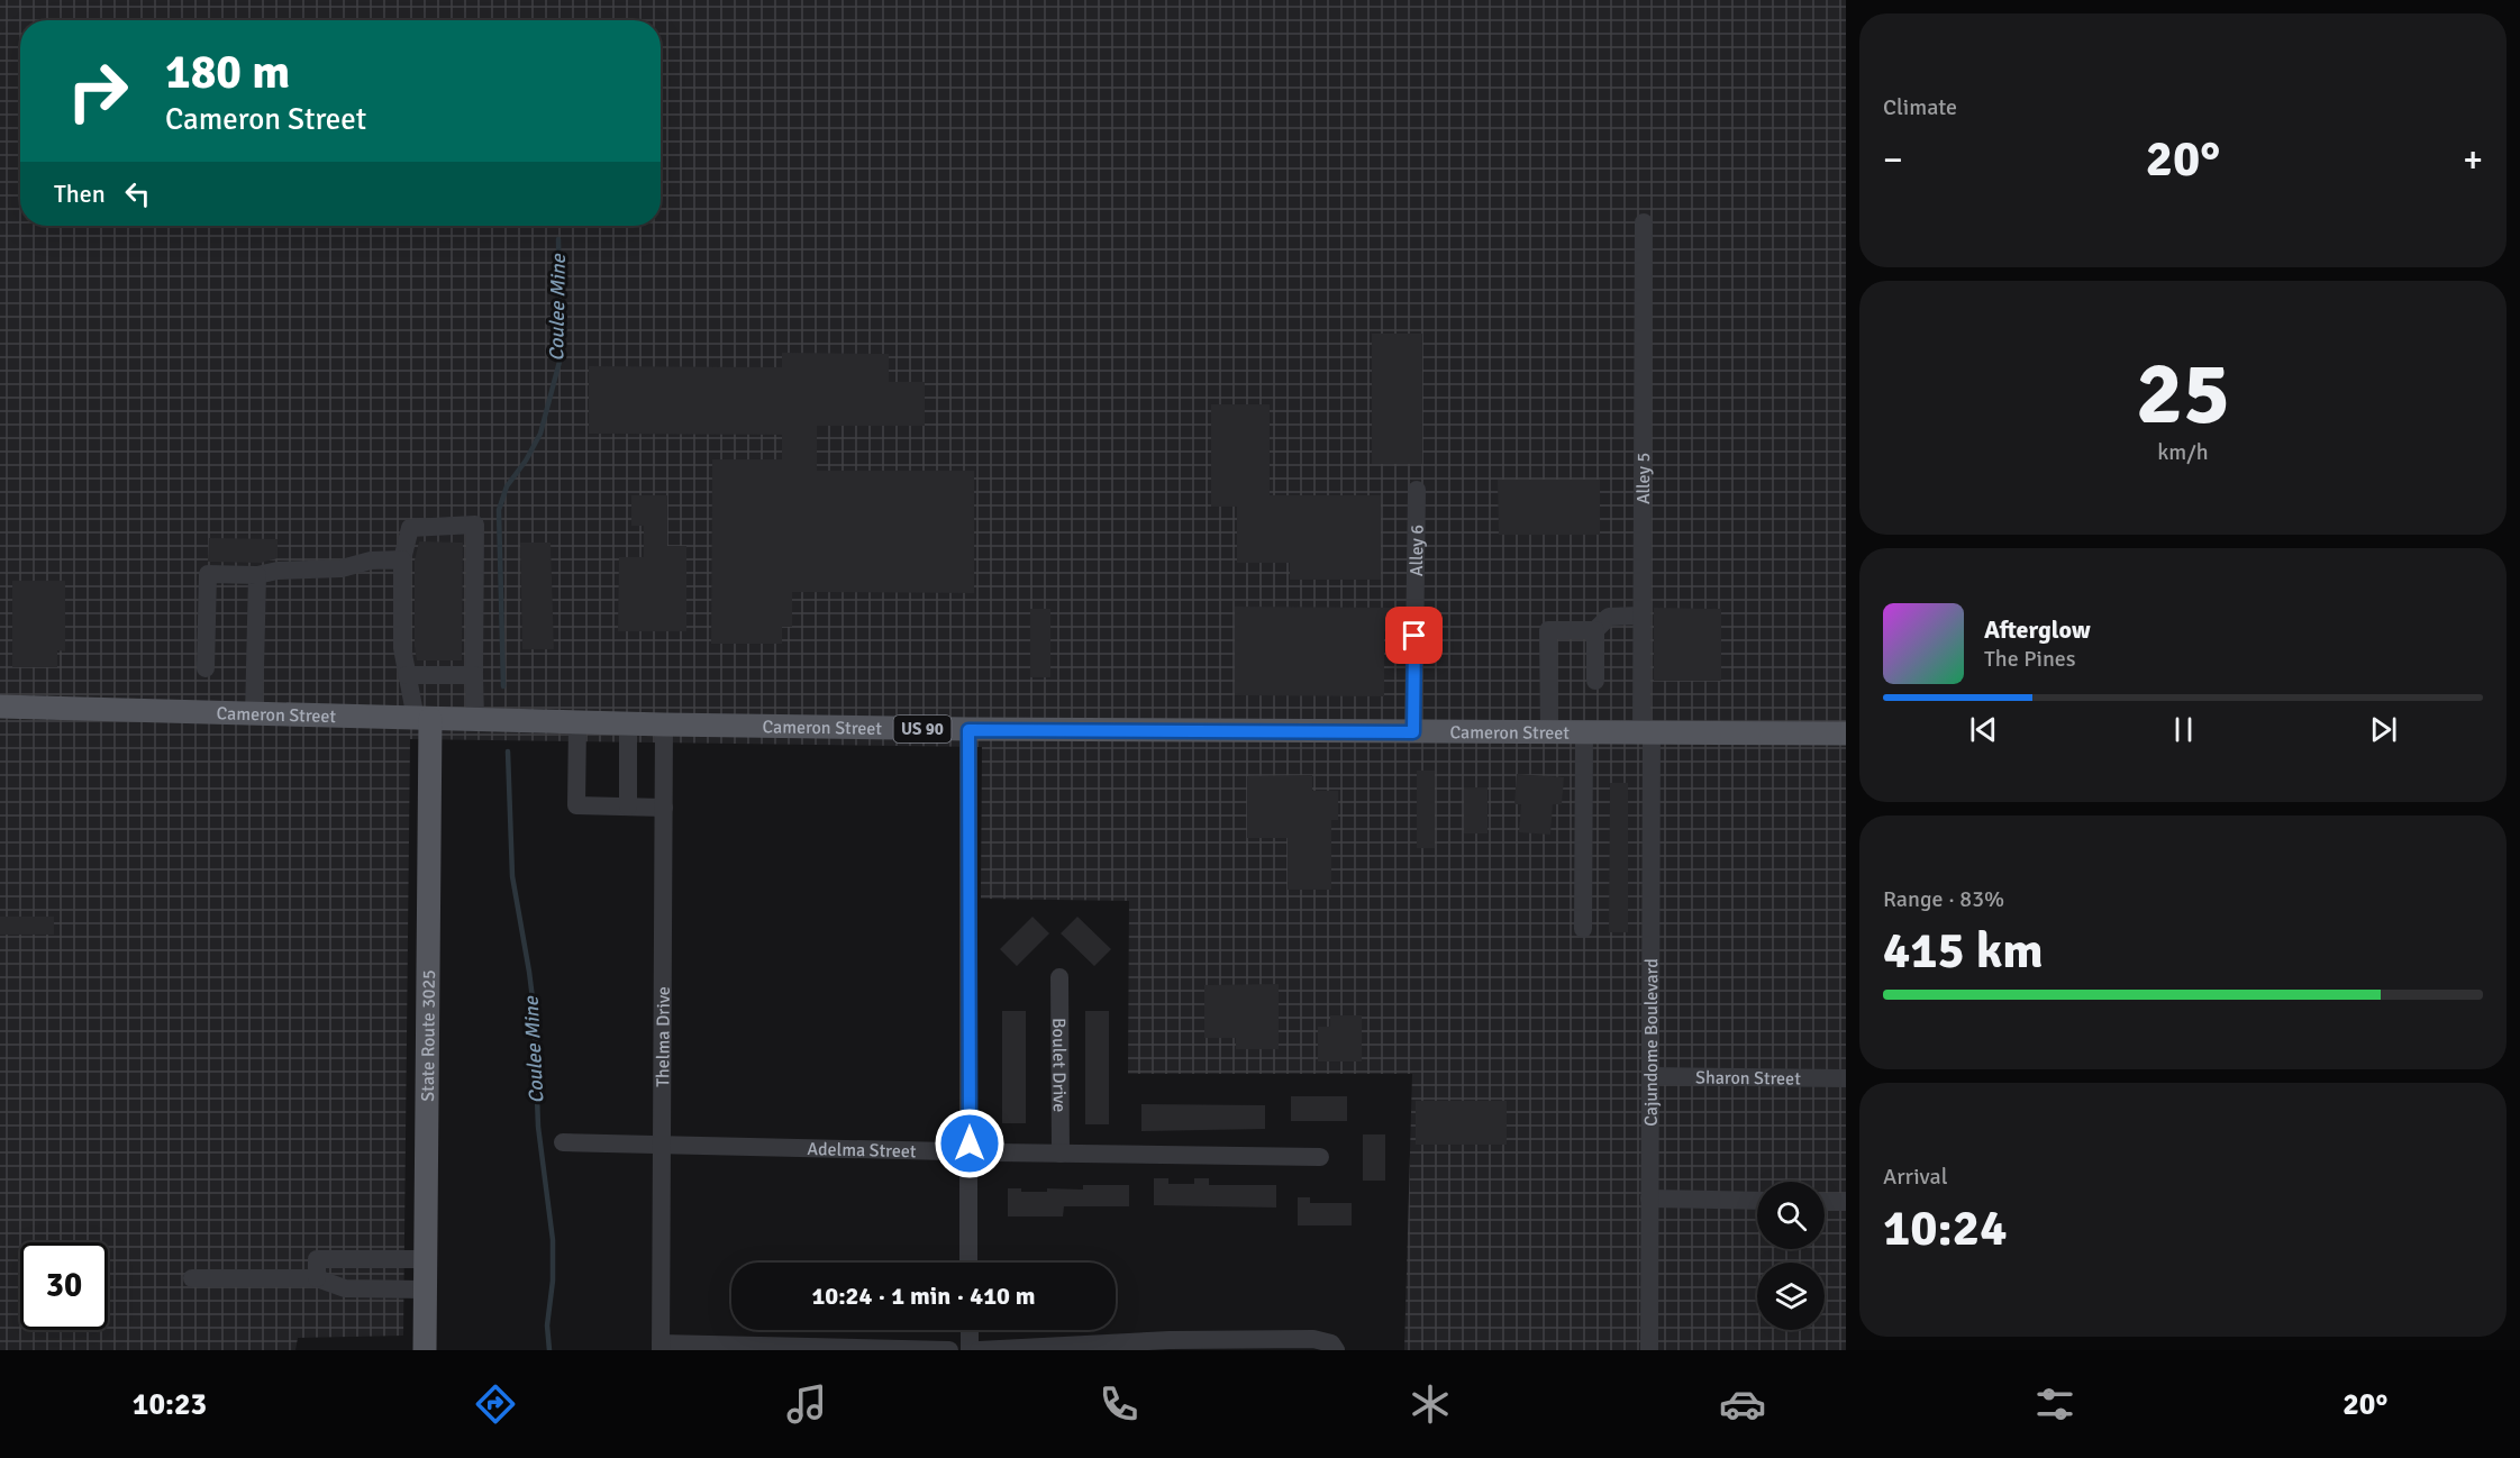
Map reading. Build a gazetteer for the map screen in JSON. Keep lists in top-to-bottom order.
{
  "streets": {
    "main road": ["Cameron Street", "US 90", "State Route 3025"],
    "street": [
      "Alley 5",
      "Alley 6",
      "Thelma Drive",
      "Cajundome Boulevard",
      "Boulet Drive",
      "Sharon Street",
      "Adelma Street"
    ]
  },
  "crossings": [
    ["Alley 5", "Cameron Street"],
    ["Alley 5", "Cajundome Boulevard"],
    ["Alley 6", "Cameron Street"],
    ["Cameron Street", "State Route 3025"],
    ["Cameron Street", "Thelma Drive"],
    ["Cameron Street", "Cajundome Boulevard"],
    ["Thelma Drive", "Adelma Street"],
    ["Cajundome Boulevard", "Sharon Street"],
    ["Boulet Drive", "Adelma Street"]
  ],
  "water": ["Coulee Mine"],
  "page": {
    "tile": [
      "Climate",
      ["25", "km/h"],
      ["Range · 83%", "415 km"],
      ["Arrival", "10:24"]
    ],
    "turn": ["180 m", "Cameron Street"],
    "heat": ["−", "20°", "+"],
    "then": "Then",
    "song": ["Afterglow", "The Pines"],
    "limit": "30",
    "trip": "10:24 · 1 min · 410 m",
    "tabs": ["10:23", "20°"]
  }
}
